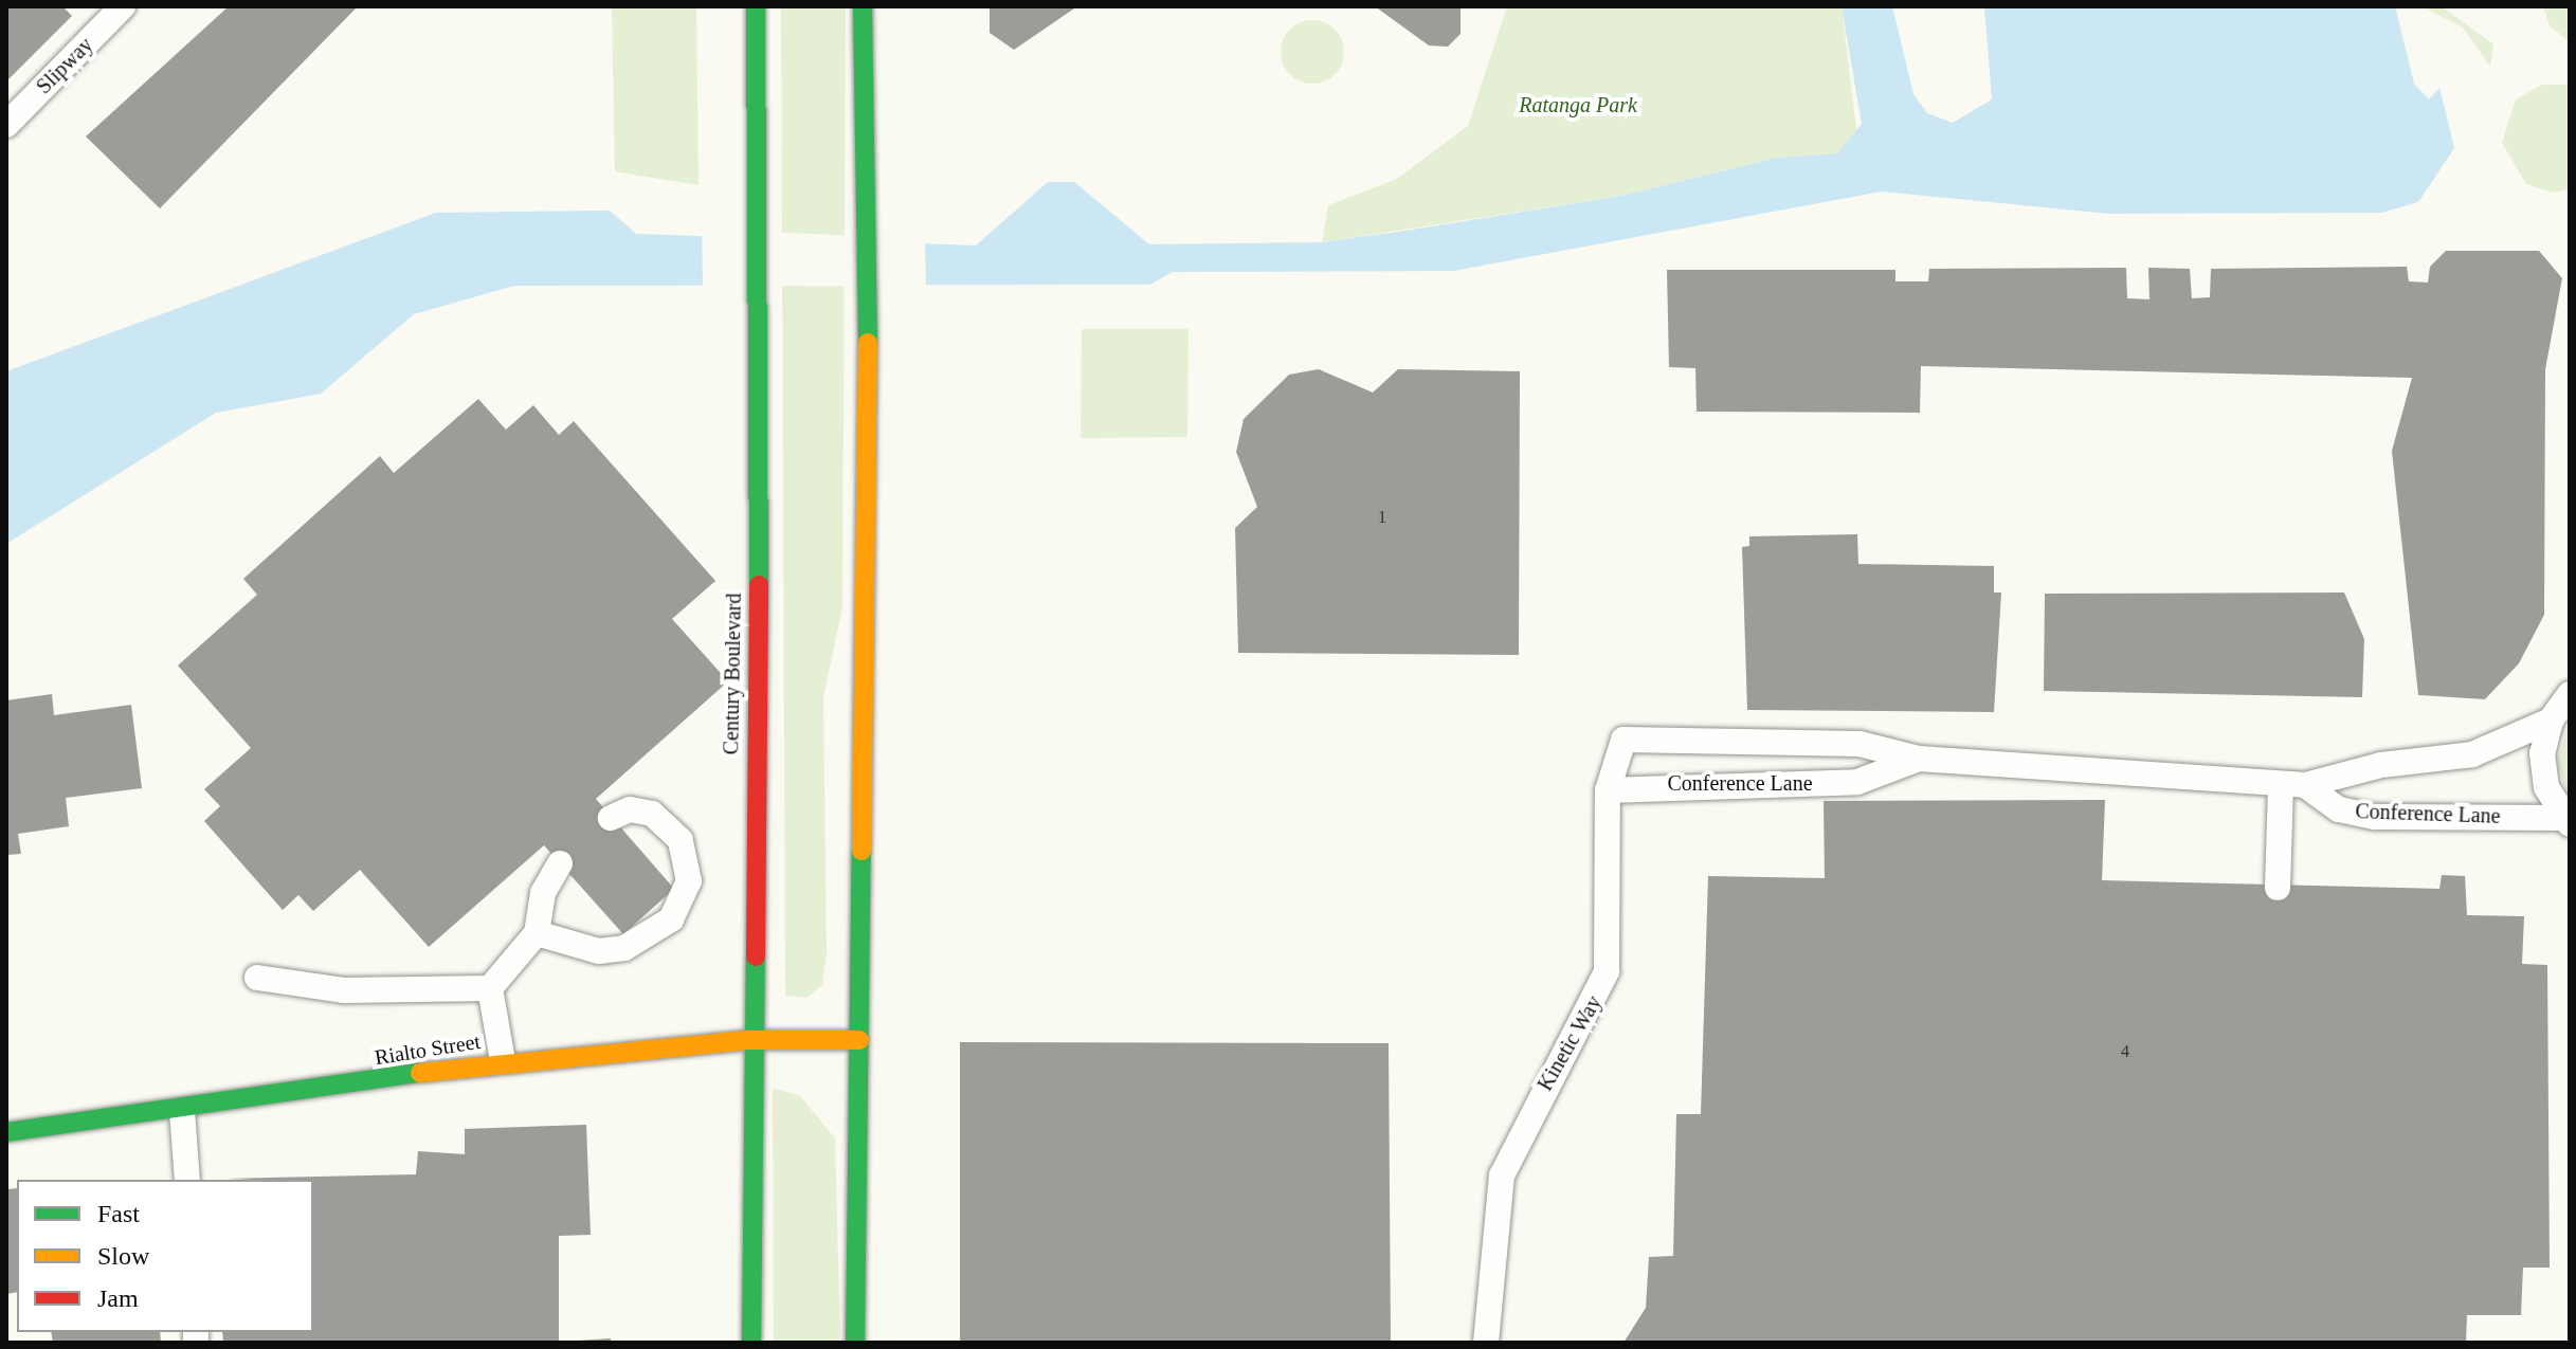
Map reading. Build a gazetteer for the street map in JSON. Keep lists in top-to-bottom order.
{
  "streets": {
    "main road": ["Century Boulevard", "Rialto Street"],
    "lane": ["Slipway", "Conference Lane", "Kinetic Way"]
  },
  "crossings": [
    ["Century Boulevard", "Rialto Street"],
    ["Conference Lane", "Kinetic Way"]
  ],
  "parks": ["Ratanga Park"],
  "house_numbers": ["1", "4"],
  "legend": ["Fast", "Slow", "Jam"]
}
